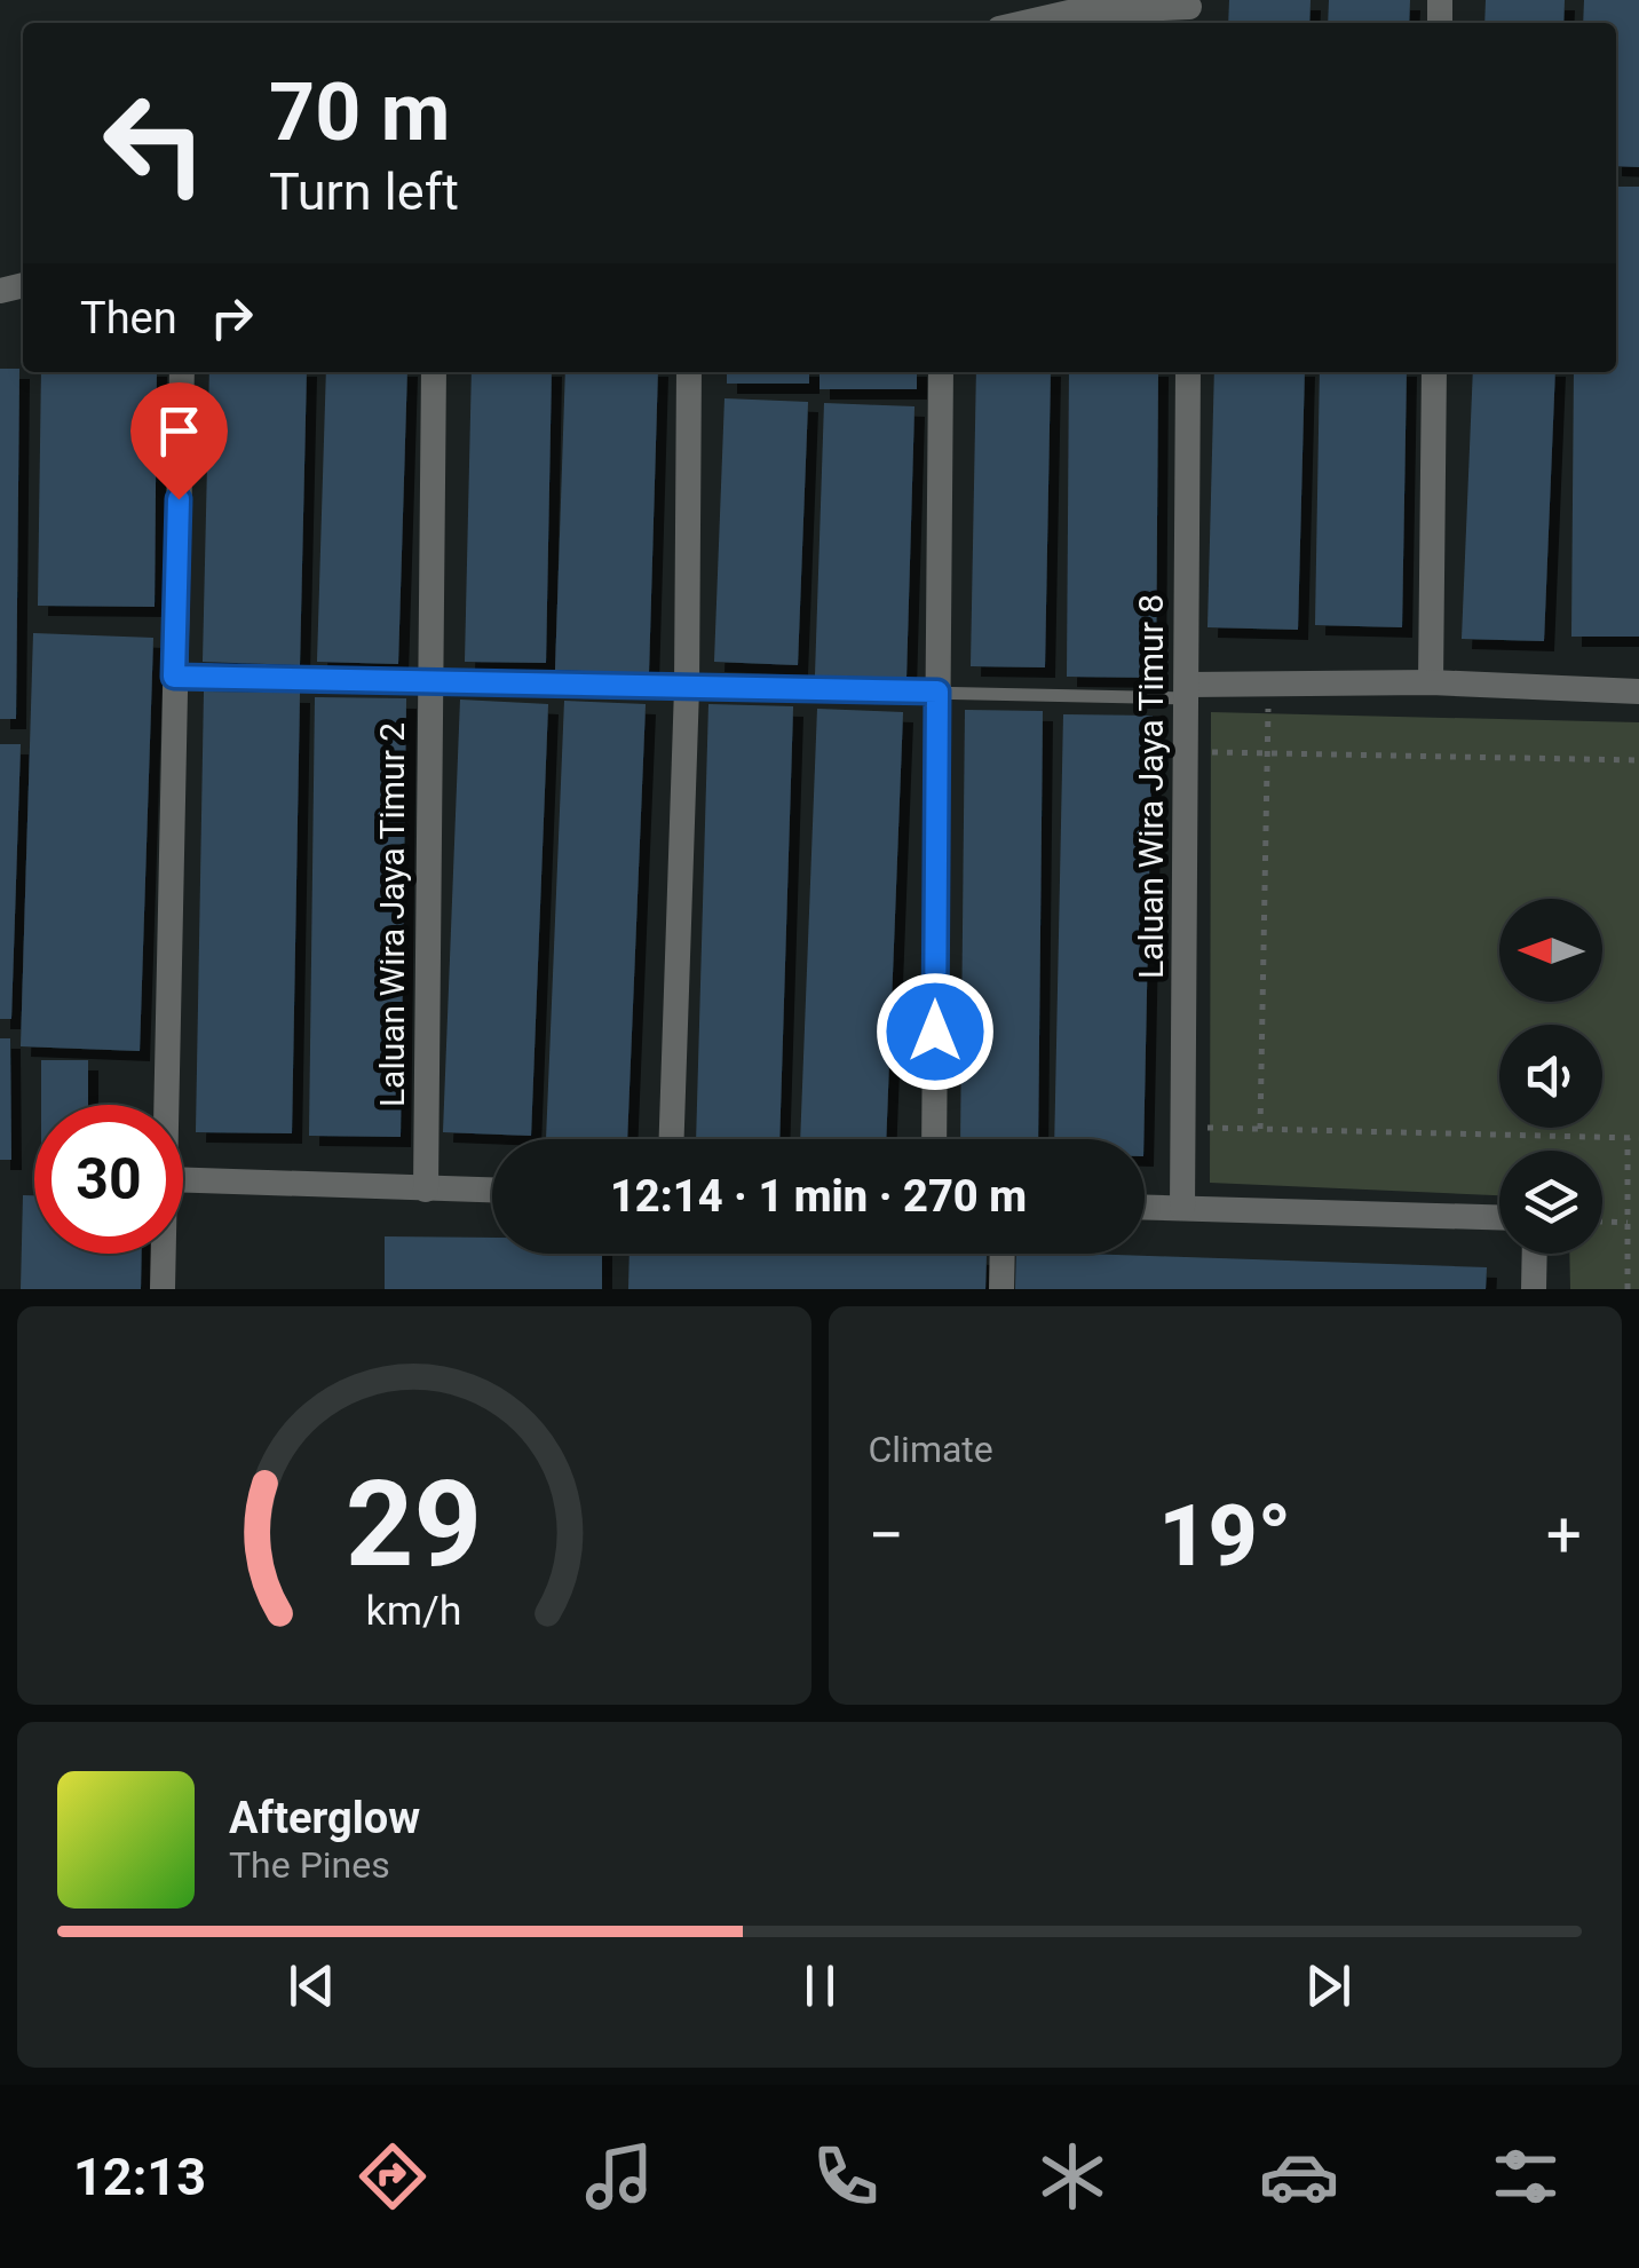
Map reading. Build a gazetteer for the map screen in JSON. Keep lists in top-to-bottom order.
{
  "streets": {
    "street": ["Laluan Wira Jaya Timur 8", "Laluan Wira Jaya Timur 2"]
  },
  "north": "left",
  "page": {
    "turn": ["70 m", "Turn left"],
    "then": "Then",
    "limit": "30",
    "trip": "12:14 · 1 min · 270 m",
    "tile": "Climate",
    "heat": ["−", "19°", "+"],
    "song": ["Afterglow", "The Pines"],
    "tabs": "12:13",
    "gauge": ["29", "km/h"]
  }
}
